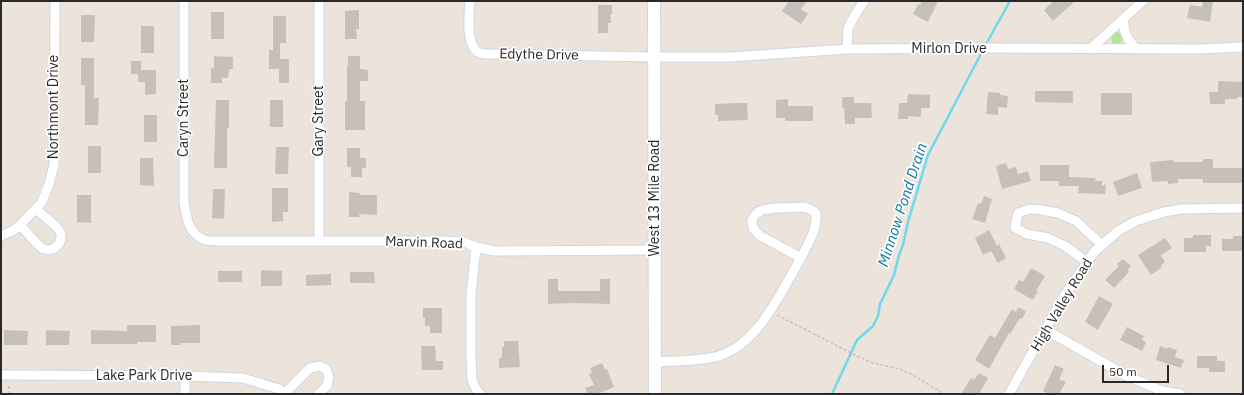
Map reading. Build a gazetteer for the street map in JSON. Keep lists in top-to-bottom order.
{
  "streets": {
    "street": [
      "Mirlon Drive",
      "Edythe Drive",
      "Northmont Drive",
      "Caryn Street",
      "Gary Street",
      "West 13 Mile Road",
      "Marvin Road",
      "High Valley Road",
      "Lake Park Drive"
    ]
  },
  "crossings": [
    ["Mirlon Drive", "Edythe Drive"],
    ["Mirlon Drive", "West 13 Mile Road"],
    ["Edythe Drive", "West 13 Mile Road"],
    ["Caryn Street", "Marvin Road"],
    ["Gary Street", "Marvin Road"],
    ["West 13 Mile Road", "Marvin Road"]
  ],
  "water": ["Minnow Pond Drain"],
  "scale_bar": "50 m"
}
